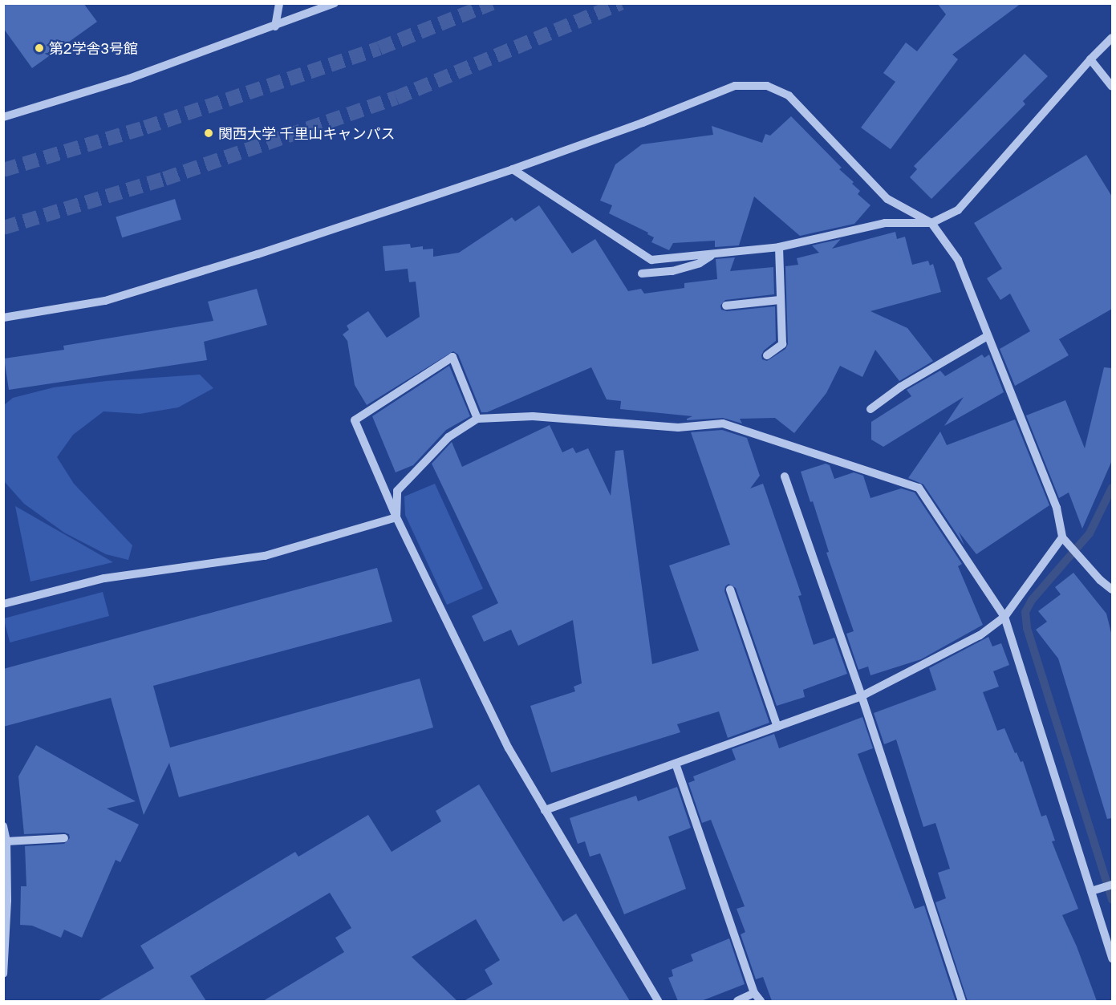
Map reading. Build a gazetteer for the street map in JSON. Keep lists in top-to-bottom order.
{
  "places": ["第2学舎3号館", "関西大学 千里山キャンパス"]
}
